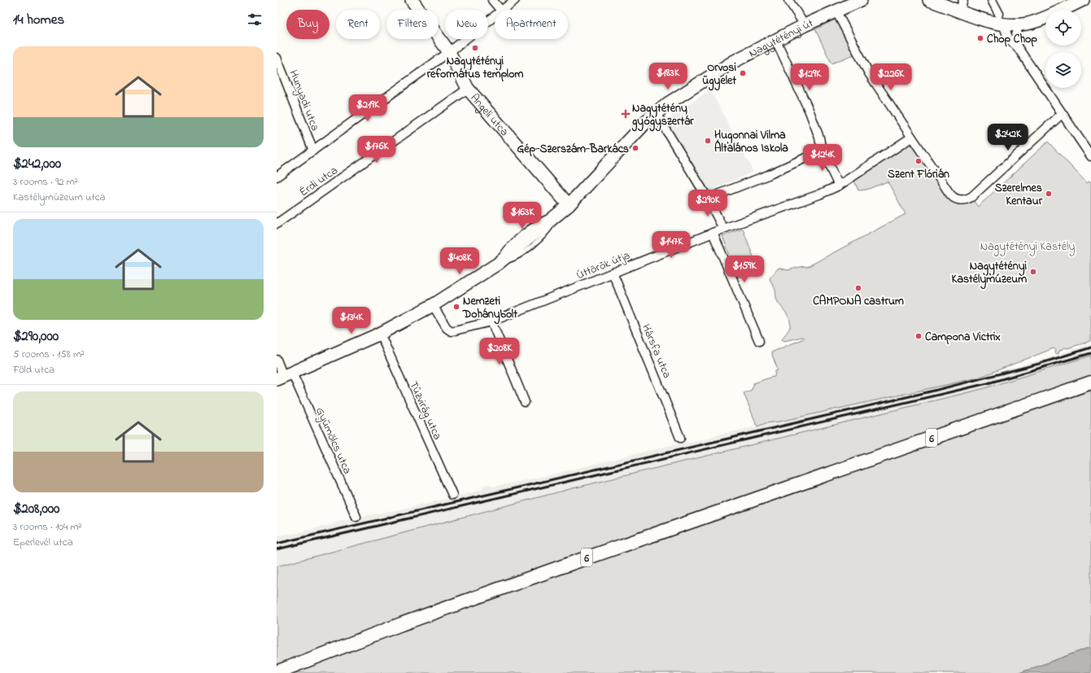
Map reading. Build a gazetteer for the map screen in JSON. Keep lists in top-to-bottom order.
{
  "streets": {
    "main road": ["Nagytétényi út", "Angeli utca", "6"],
    "street": [
      "Hunyadi utca",
      "Érdi utca",
      "Úttörők útja",
      "Hársfa utca",
      "Tűzvirág utca",
      "Gyümölcs utca"
    ]
  },
  "crossings": [
    ["Nagytétényi út", "Angeli utca"],
    ["Nagytétényi út", "Úttörők útja"],
    ["Nagytétényi út", "Tűzvirág utca"],
    ["Nagytétényi út", "Gyümölcs utca"],
    ["Angeli utca", "Érdi utca"],
    ["Úttörők útja", "Hársfa utca"]
  ],
  "parks": ["Nagytétényi Kastély"],
  "places": {
    "other": [
      "Chop Chop",
      "Nagytétényi református templom",
      "Orvosi ügyelet",
      "Hugonnai Vilma Általános Iskola",
      "Gép-Szerszám-Barkács",
      "Szent Flórián",
      "Szerelmes Kentaur",
      "Nagytétényi Kastélymúzeum",
      "CAMPONA castrum",
      "Nemzeti Dohánybolt",
      "Campona Victrix"
    ],
    "health": ["Nagytétény gyógyszertár"]
  },
  "page": {
    "heading": "14 homes",
    "chip": [
      "Buy",
      "Rent",
      "Filters",
      "New",
      "Apartment"
    ],
    "list": [
      {
        "name": "$242,000",
        "note": "3 rooms · 92 m² · Kastélymúzeum utca"
      },
      {
        "name": "$290,000",
        "note": "5 rooms · 158 m² · Föld utca"
      },
      {
        "name": "$208,000",
        "note": "3 rooms · 104 m² · Eperlevél utca"
      }
    ],
    "price": [
      "$183K",
      "$129K",
      "$226K",
      "$219K",
      "$242K",
      "$176K",
      "$124K",
      "$290K",
      "$163K",
      "$147K",
      "$408K",
      "$159K",
      "$134K",
      "$208K"
    ]
  }
}
